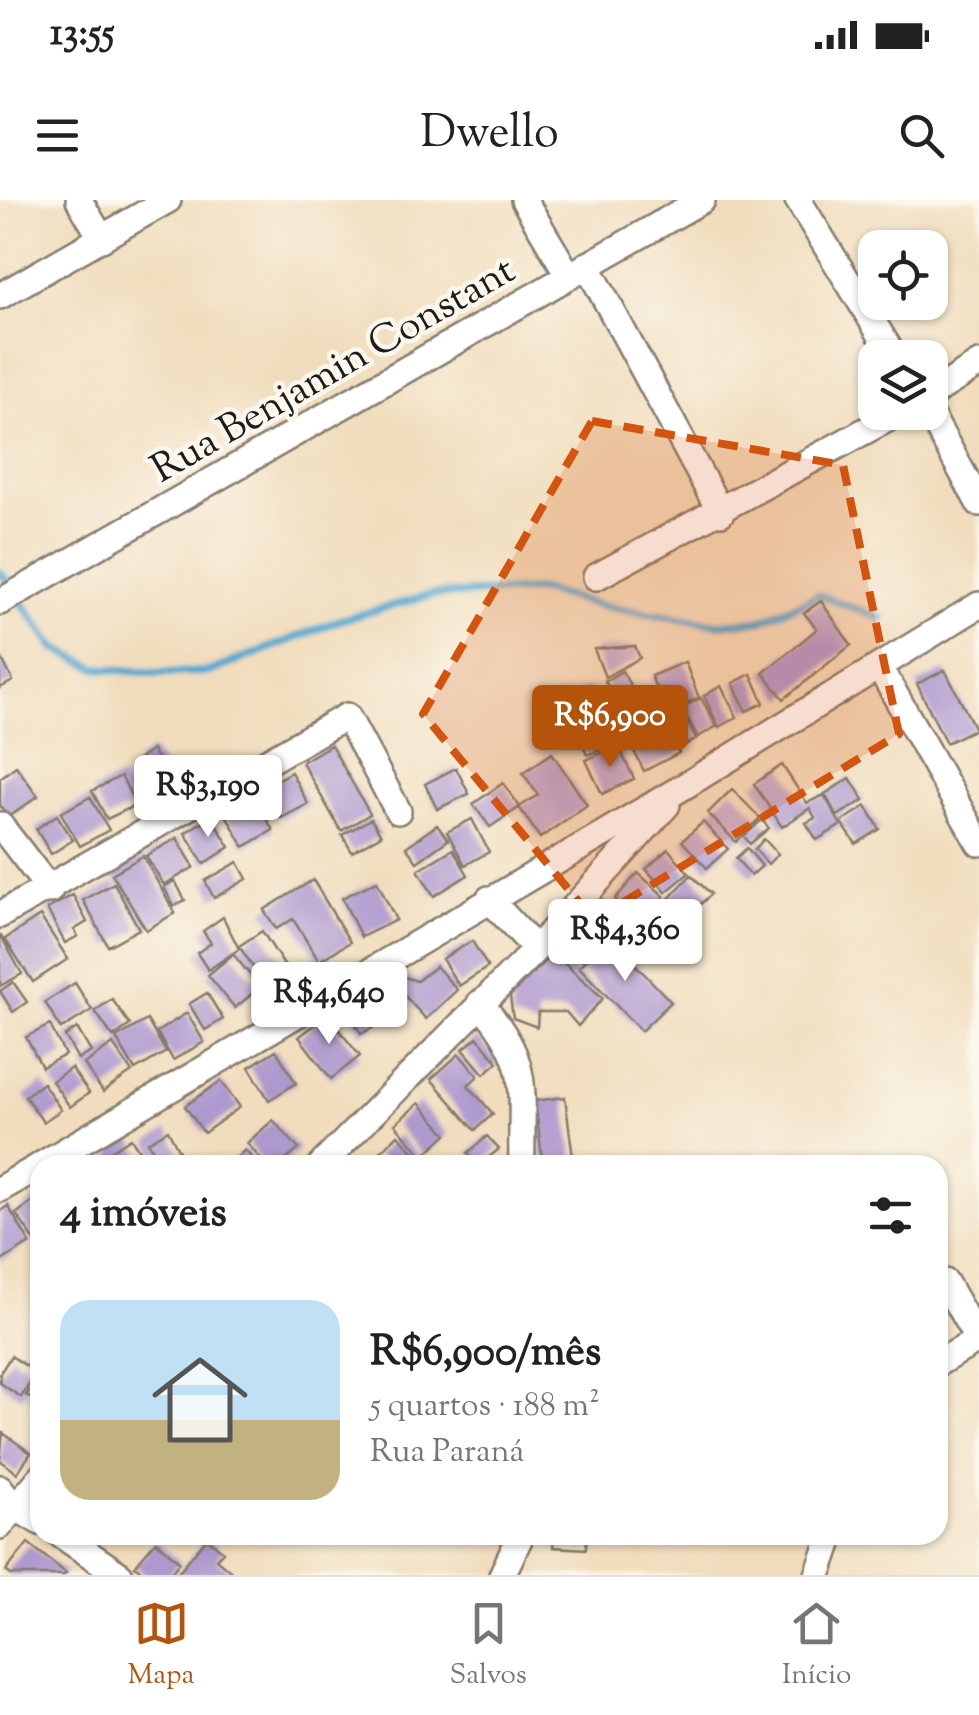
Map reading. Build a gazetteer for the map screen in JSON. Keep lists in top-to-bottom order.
{
  "streets": {
    "street": ["Rua Benjamin Constant"]
  },
  "page": {
    "status": "13:55",
    "header": "Dwello",
    "price": [
      "R$6,900",
      "R$3,190",
      "R$4,360",
      "R$4,640"
    ],
    "heading": "4 imóveis",
    "list": [
      {
        "name": "R$6,900/mês",
        "note": "5 quartos · 188 m² · Rua Paraná"
      }
    ],
    "tabs": ["Mapa", "Salvos", "Início"]
  }
}
